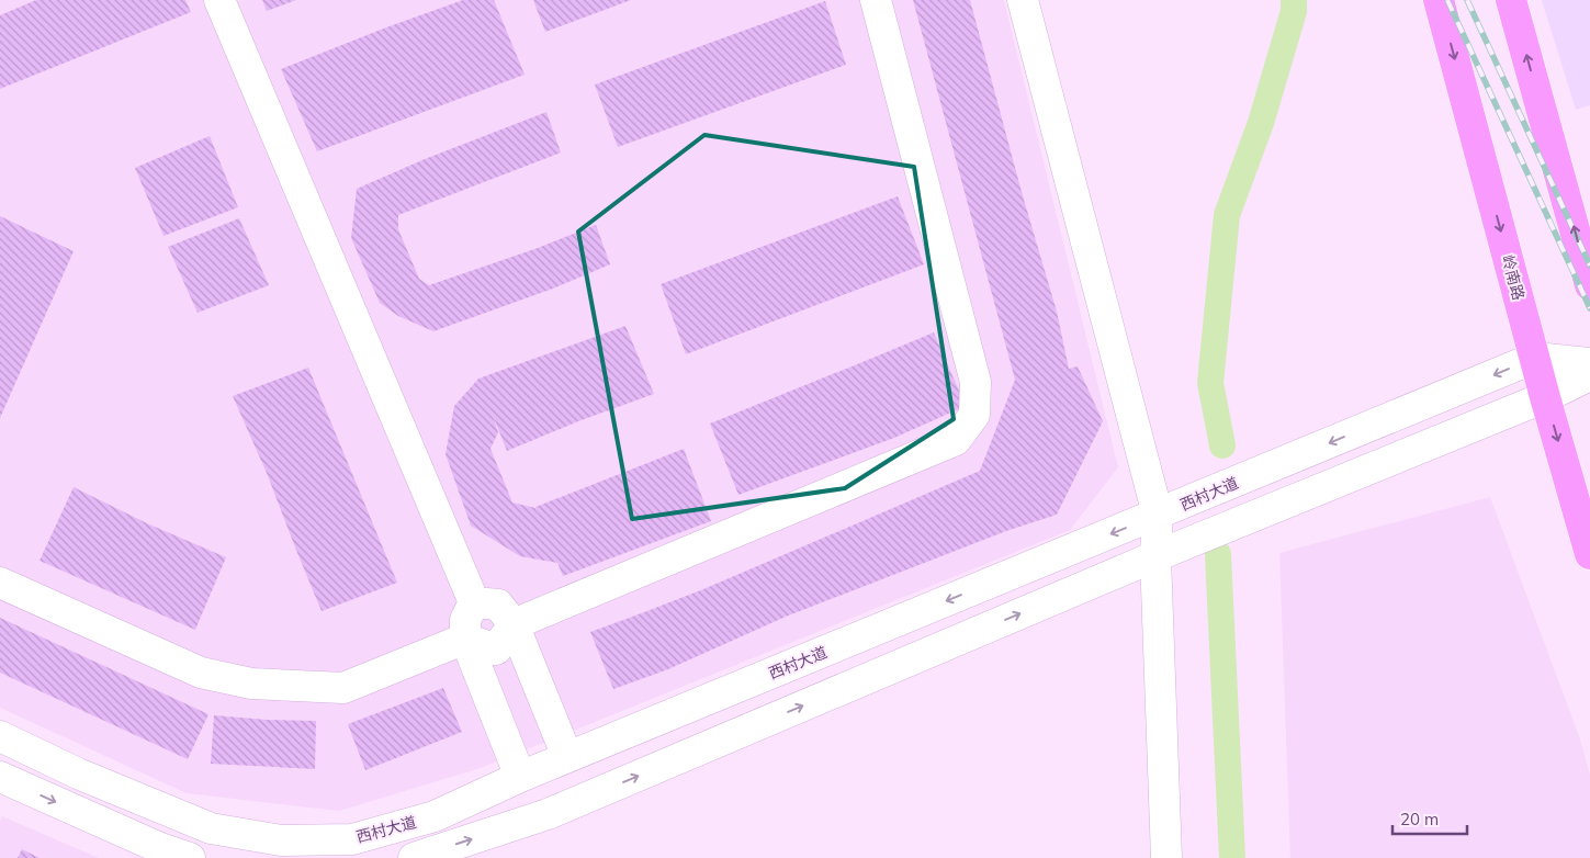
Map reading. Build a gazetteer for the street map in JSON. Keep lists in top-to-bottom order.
{
  "streets": {
    "main road": ["岭南路"],
    "street": ["西村大道"]
  },
  "crossings": [
    ["岭南路", "西村大道"]
  ],
  "scale_bar": "20 m"
}
